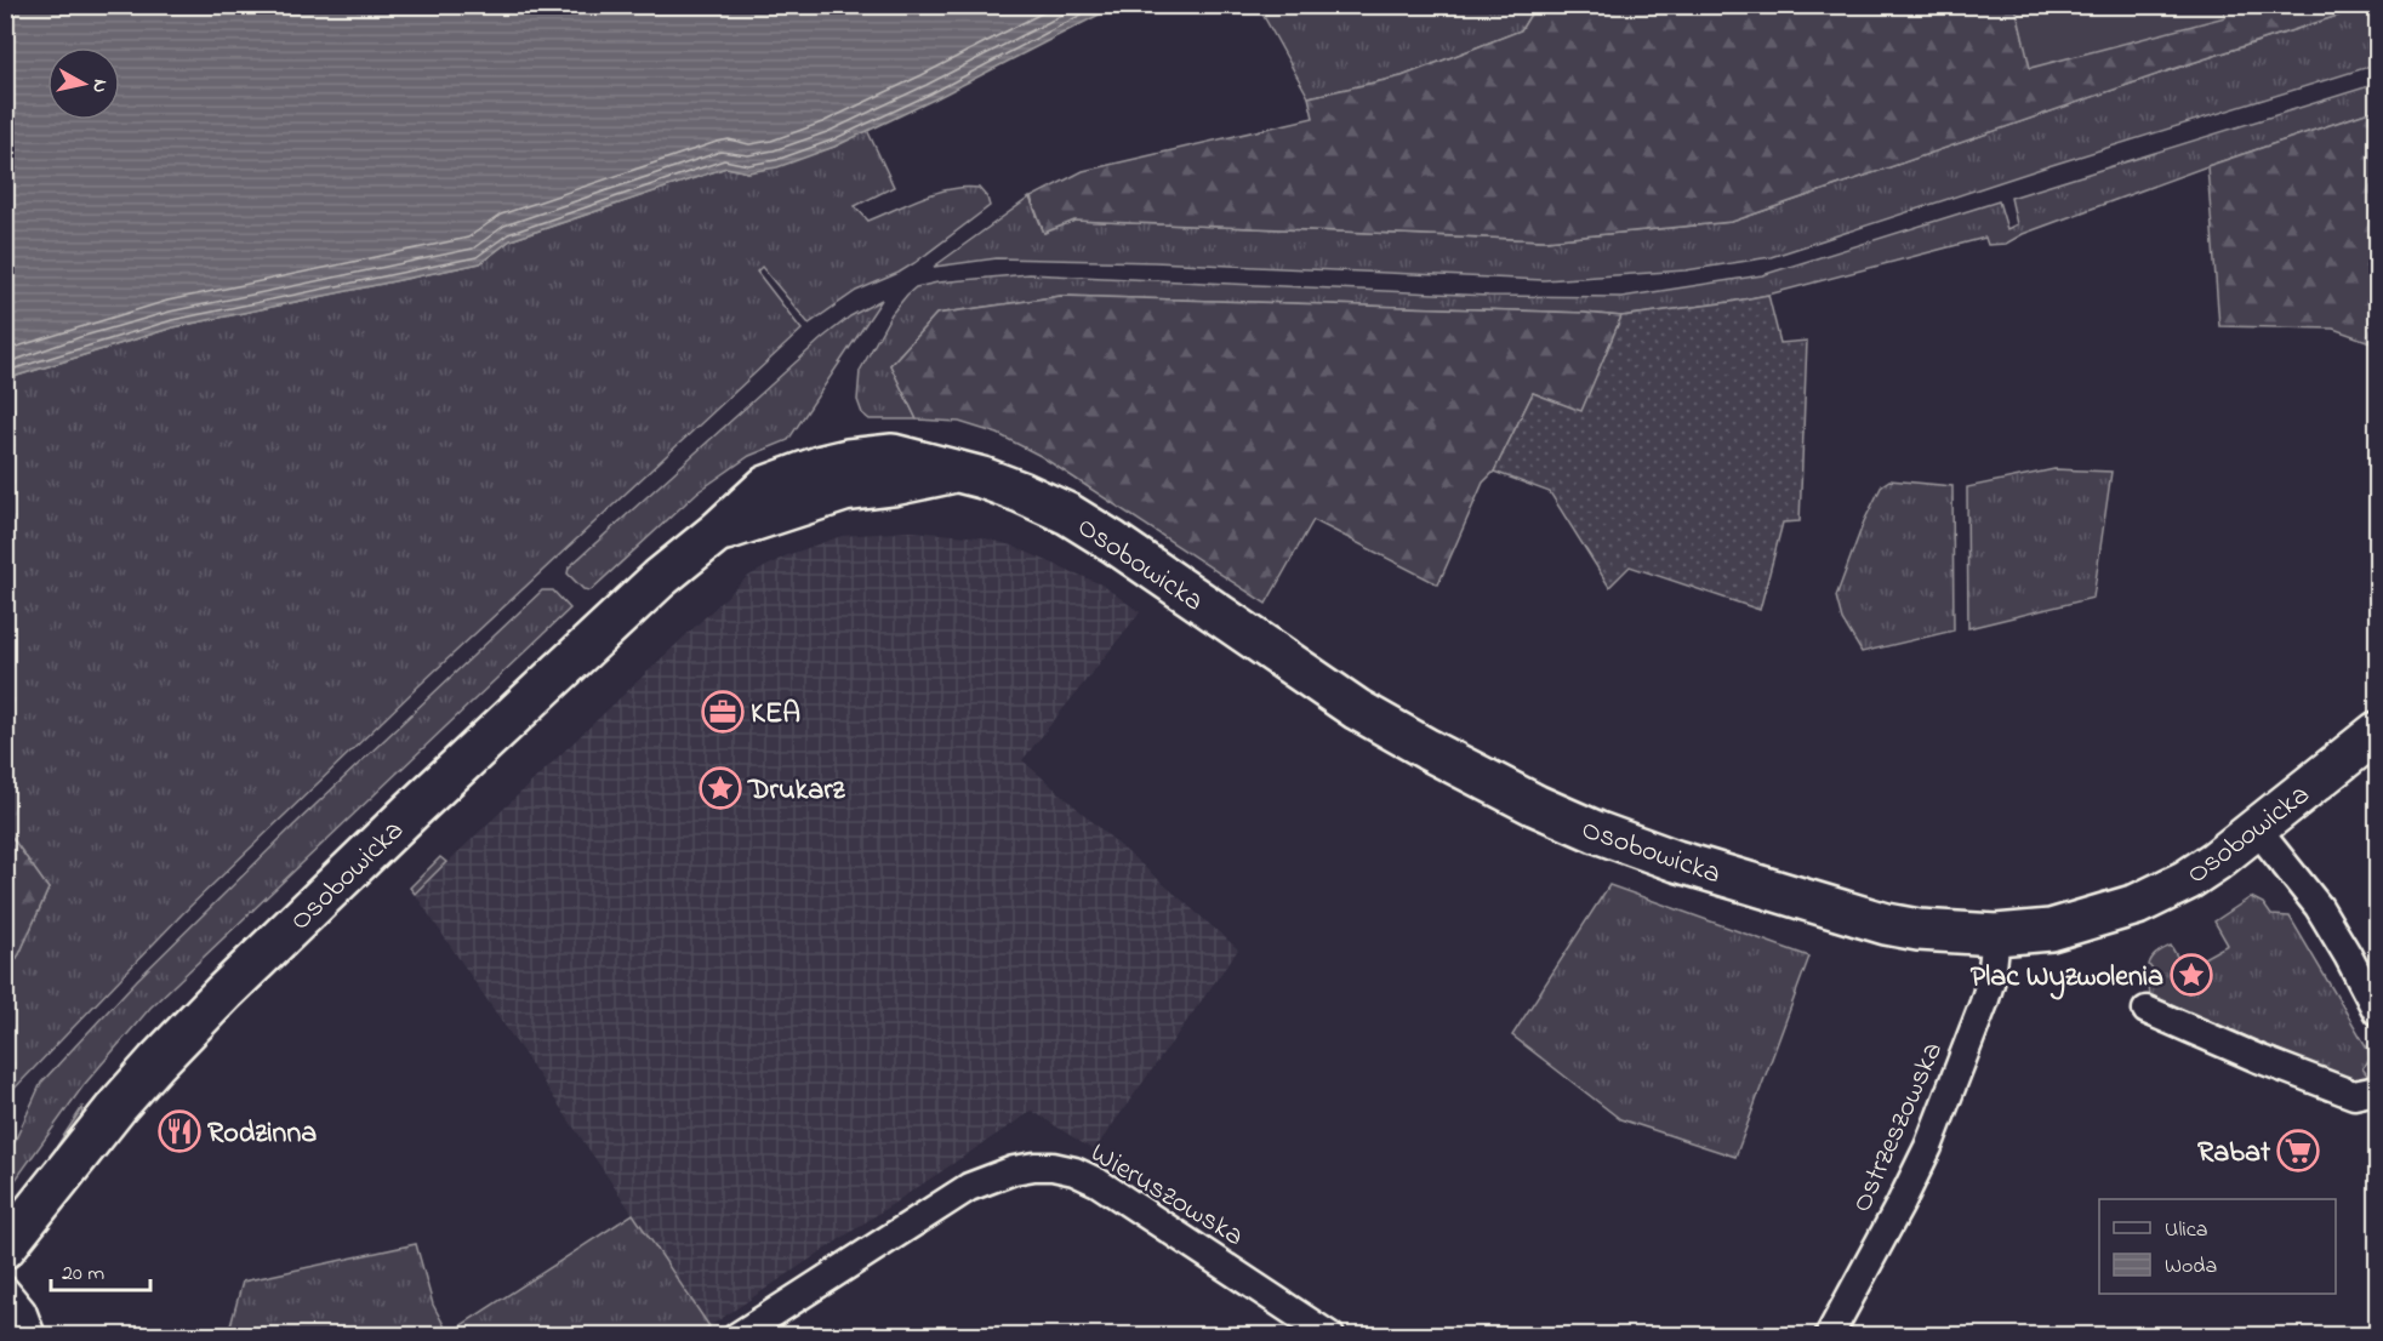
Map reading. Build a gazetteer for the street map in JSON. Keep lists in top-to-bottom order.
{
  "streets": {
    "street": ["Osobowicka", "Ostrzeszowska", "Wieruszowska"]
  },
  "crossings": [
    ["Osobowicka", "Ostrzeszowska"]
  ],
  "places": {
    "office": ["KEA"],
    "place": ["Drukarz", "Plac Wyzwolenia"],
    "restaurant": ["Rodzinna"],
    "supermarket": ["Rabat"]
  },
  "legend": ["Ulica", "Woda"],
  "scale_bar": "20 m",
  "north": "right"
}
